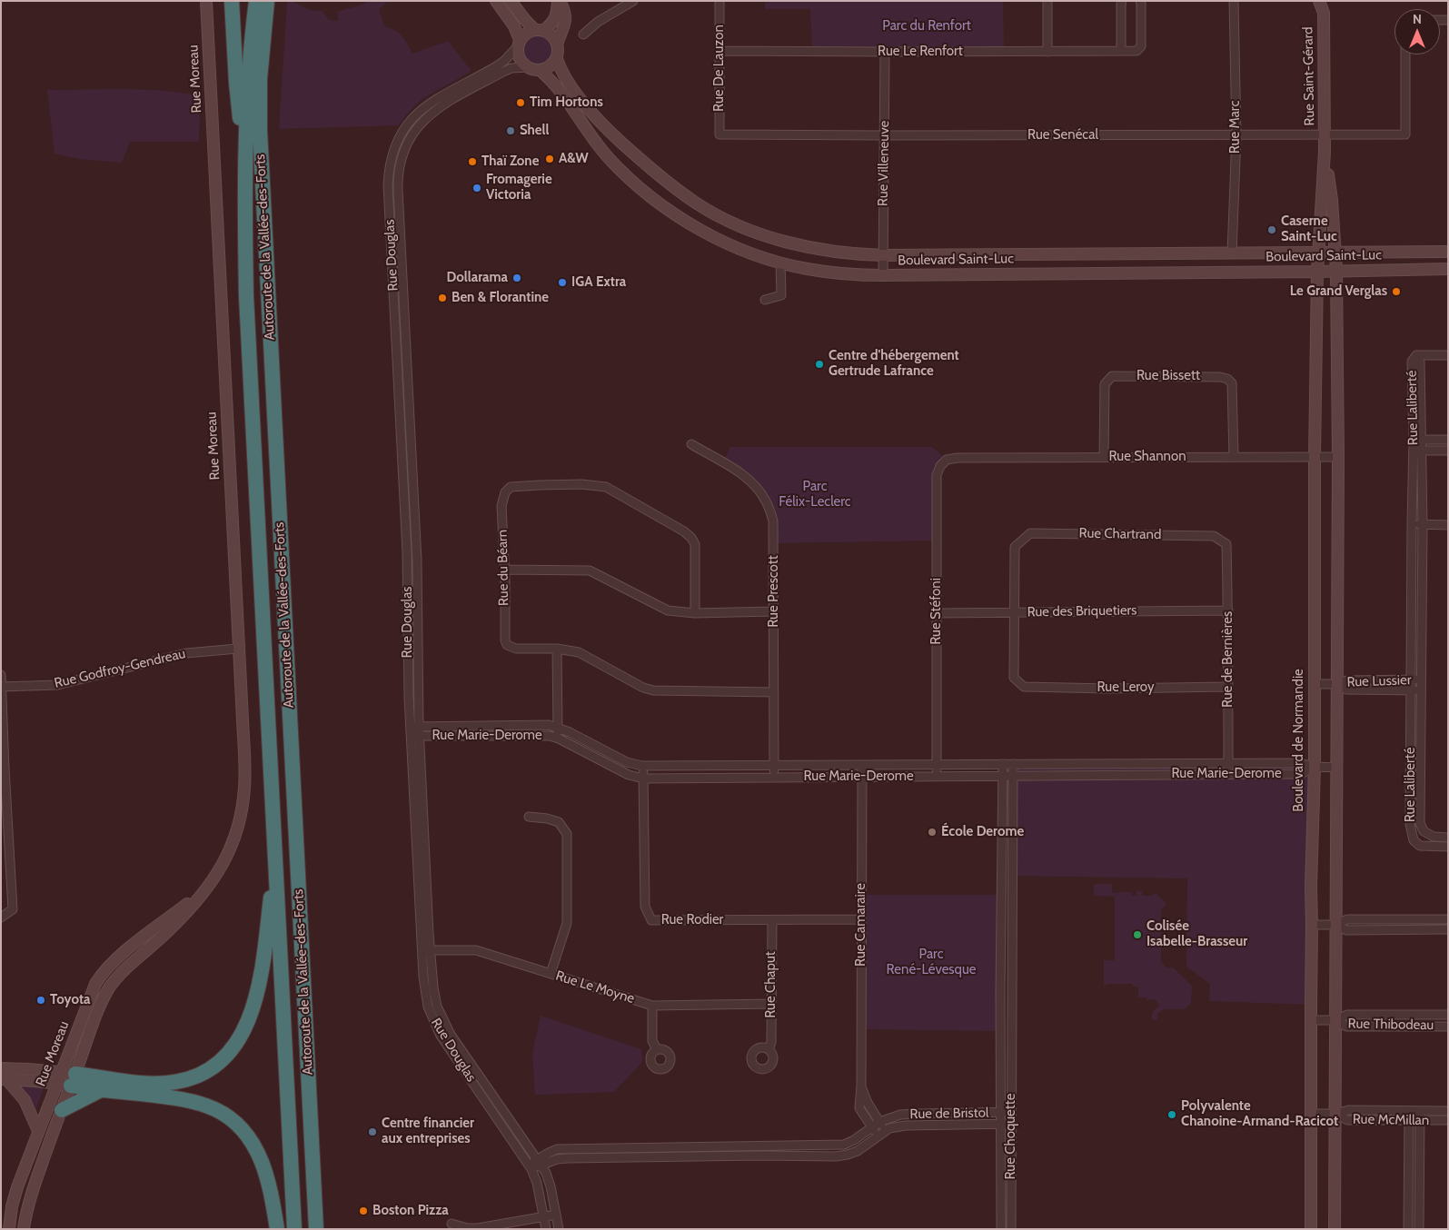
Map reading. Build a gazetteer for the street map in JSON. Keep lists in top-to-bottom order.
{
  "streets": {
    "highway": ["Autoroute de la Vallée-des-Forts"],
    "street": [
      "Rue Le Renfort",
      "Rue De Lauzon",
      "Rue Saint-Gérard",
      "Rue Moreau",
      "Rue Marc",
      "Rue Senécal",
      "Rue Villeneuve",
      "Rue Douglas",
      "Boulevard Saint-Luc",
      "Rue Bissett",
      "Rue Laliberté",
      "Rue Shannon",
      "Rue Chartrand",
      "Rue du Béarn",
      "Rue Prescott",
      "Rue Stéfoni",
      "Rue des Briquetiers",
      "Rue de Bernières",
      "Rue Godfroy-Gendreau",
      "Rue Lussier",
      "Rue Leroy",
      "Rue Marie-Derome",
      "Boulevard de Normandie",
      "Rue Rodier",
      "Rue Camaraire",
      "Rue Chaput",
      "Rue Le Moyne",
      "Rue Thibodeau",
      "Rue de Bristol",
      "Rue McMillan",
      "Rue Choquette"
    ]
  },
  "crossings": [
    ["Rue Le Renfort", "Rue De Lauzon"],
    ["Rue Le Renfort", "Rue Villeneuve"],
    ["Rue De Lauzon", "Rue Senécal"],
    ["Rue Saint-Gérard", "Rue Senécal"],
    ["Rue Saint-Gérard", "Boulevard Saint-Luc"],
    ["Rue Saint-Gérard", "Boulevard de Normandie"],
    ["Rue Moreau", "Rue Godfroy-Gendreau"],
    ["Rue Marc", "Rue Senécal"],
    ["Rue Marc", "Boulevard Saint-Luc"],
    ["Rue Senécal", "Rue Villeneuve"],
    ["Rue Villeneuve", "Boulevard Saint-Luc"],
    ["Rue Douglas", "Boulevard Saint-Luc"],
    ["Rue Douglas", "Rue Marie-Derome"],
    ["Rue Douglas", "Rue Le Moyne"],
    ["Rue Douglas", "Rue de Bristol"],
    ["Boulevard Saint-Luc", "Boulevard de Normandie"],
    ["Rue Bissett", "Rue Shannon"],
    ["Rue Laliberté", "Rue Lussier"],
    ["Rue Shannon", "Rue Stéfoni"],
    ["Rue Shannon", "Boulevard de Normandie"],
    ["Rue Chartrand", "Rue des Briquetiers"],
    ["Rue Chartrand", "Rue de Bernières"],
    ["Rue Chartrand", "Rue Leroy"],
    ["Rue du Béarn", "Rue Prescott"],
    ["Rue Prescott", "Rue Marie-Derome"],
    ["Rue Stéfoni", "Rue des Briquetiers"],
    ["Rue Stéfoni", "Rue Marie-Derome"],
    ["Rue des Briquetiers", "Rue de Bernières"],
    ["Rue des Briquetiers", "Rue Leroy"],
    ["Rue de Bernières", "Rue Leroy"],
    ["Rue de Bernières", "Rue Marie-Derome"],
    ["Rue Lussier", "Boulevard de Normandie"],
    ["Rue Marie-Derome", "Boulevard de Normandie"],
    ["Rue Marie-Derome", "Rue Rodier"],
    ["Rue Marie-Derome", "Rue Camaraire"],
    ["Rue Marie-Derome", "Rue Choquette"],
    ["Boulevard de Normandie", "Rue Thibodeau"],
    ["Boulevard de Normandie", "Rue McMillan"],
    ["Rue Rodier", "Rue Camaraire"],
    ["Rue Rodier", "Rue Chaput"],
    ["Rue Camaraire", "Rue de Bristol"],
    ["Rue Chaput", "Rue Le Moyne"],
    ["Rue de Bristol", "Rue Choquette"]
  ],
  "parks": ["Parc du Renfort", "Parc Félix-Leclerc", "Parc René-Lévesque"],
  "places": [
    "Tim Hortons",
    "Shell",
    "A&W",
    "Thaï Zone",
    "Fromagerie Victoria",
    "Caserne Saint-Luc",
    "Dollarama",
    "IGA Extra",
    "Le Grand Verglas",
    "Ben & Florantine",
    "Centre d'hébergement Gertrude Lafrance",
    "École Derome",
    "Colisée Isabelle-Brasseur",
    "Toyota",
    "Polyvalente Chanoine-Armand-Racicot",
    "Centre financier aux entreprises",
    "Boston Pizza"
  ],
  "north": "top"
}
